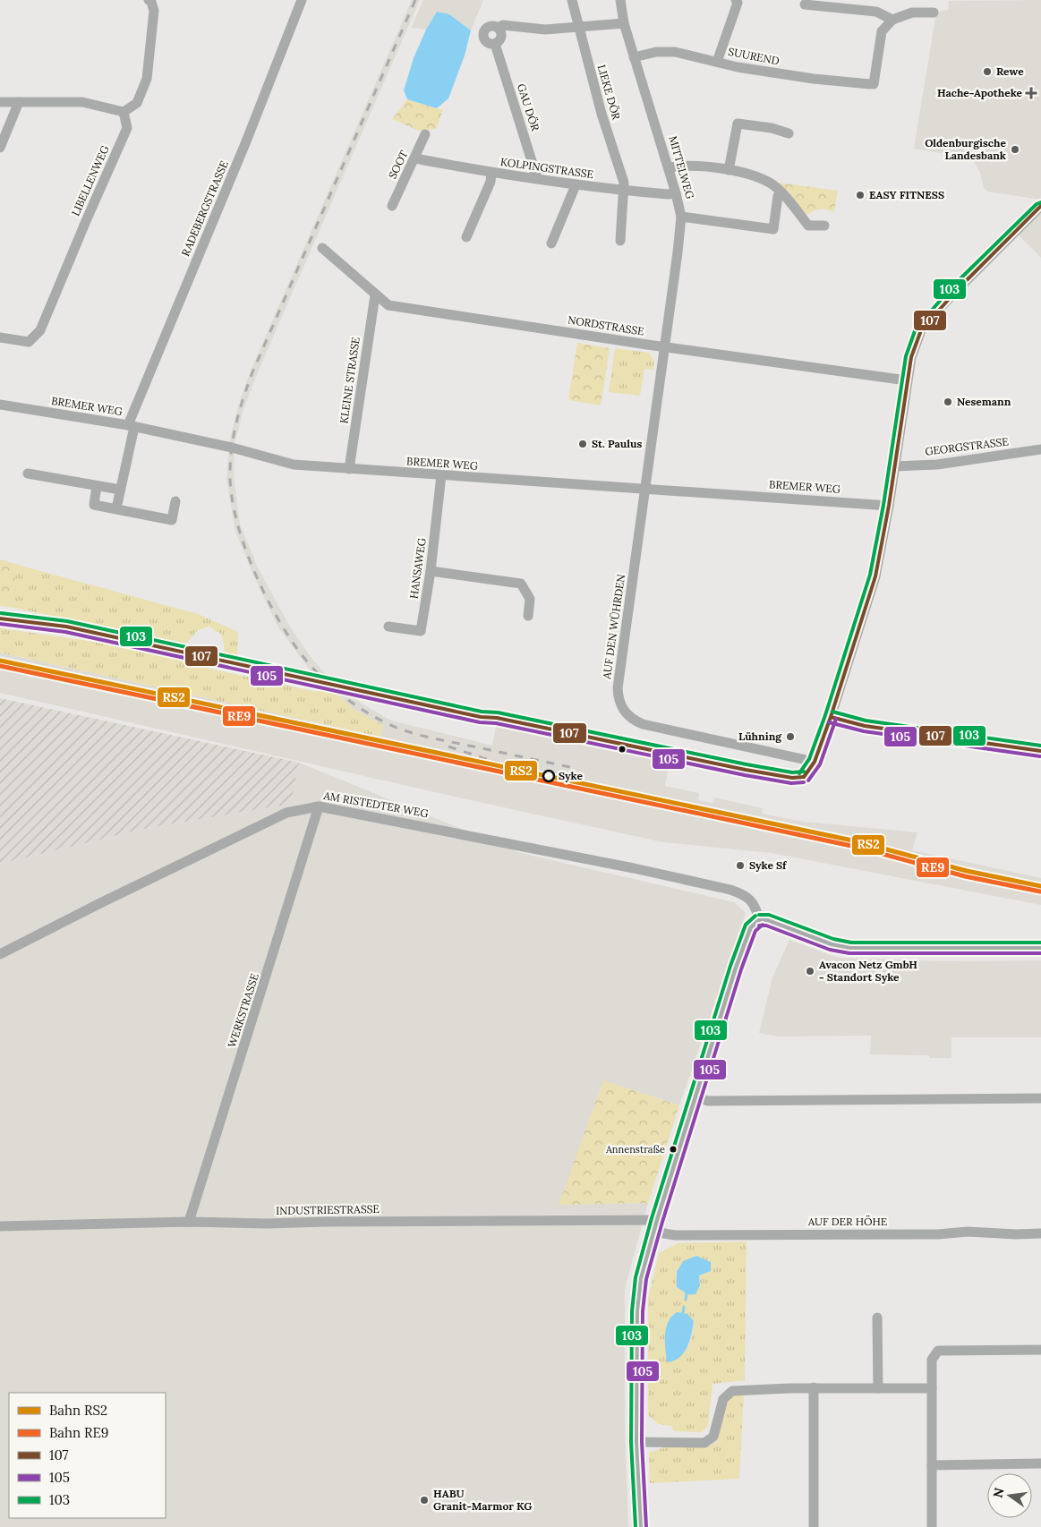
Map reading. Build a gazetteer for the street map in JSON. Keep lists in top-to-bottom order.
{
  "streets": {
    "street": [
      "SUUREND",
      "LIEKE DÖR",
      "GAU DÖR",
      "SOOT",
      "MITTELWEG",
      "KOLPINGSTRASSE",
      "LIBELLENWEG",
      "RADEBERGSTRASSE",
      "NORDSTRASSE",
      "KLEINE STRASSE",
      "BREMER WEG",
      "GEORGSTRASSE",
      "HANSAWEG",
      "AUF DEN WÜHRDEN",
      "AM RISTEDTER WEG",
      "WERKSTRASSE",
      "INDUSTRIESTRASSE",
      "AUF DER HÖHE"
    ]
  },
  "crossings": [
    ["SUUREND", "MITTELWEG"],
    ["LIEKE DÖR", "GAU DÖR"],
    ["LIEKE DÖR", "KOLPINGSTRASSE"],
    ["GAU DÖR", "KOLPINGSTRASSE"],
    ["SOOT", "KOLPINGSTRASSE"],
    ["MITTELWEG", "KOLPINGSTRASSE"],
    ["MITTELWEG", "NORDSTRASSE"],
    ["MITTELWEG", "AUF DEN WÜHRDEN"],
    ["RADEBERGSTRASSE", "BREMER WEG"],
    ["NORDSTRASSE", "KLEINE STRASSE"],
    ["NORDSTRASSE", "AUF DEN WÜHRDEN"],
    ["KLEINE STRASSE", "BREMER WEG"],
    ["BREMER WEG", "HANSAWEG"],
    ["BREMER WEG", "AUF DEN WÜHRDEN"],
    ["AM RISTEDTER WEG", "WERKSTRASSE"],
    ["WERKSTRASSE", "INDUSTRIESTRASSE"]
  ],
  "places": {
    "other": [
      "Rewe",
      "Oldenburgische Landesbank",
      "EASY FITNESS",
      "Nesemann",
      "St. Paulus",
      "Lühning",
      "Syke",
      "Syke Sf",
      "Avacon Netz GmbH - Standort Syke",
      "Annenstraße",
      "HABU Granit-Marmor KG"
    ],
    "health": ["Hache-Apotheke"]
  },
  "lines": [
    "transit line 103",
    "transit line 107",
    "transit line 105",
    "rail line RS2",
    "rail line RE9"
  ],
  "legend": [
    "Bahn RS2",
    "Bahn RE9",
    "107",
    "105",
    "103"
  ],
  "north": "left"
}
